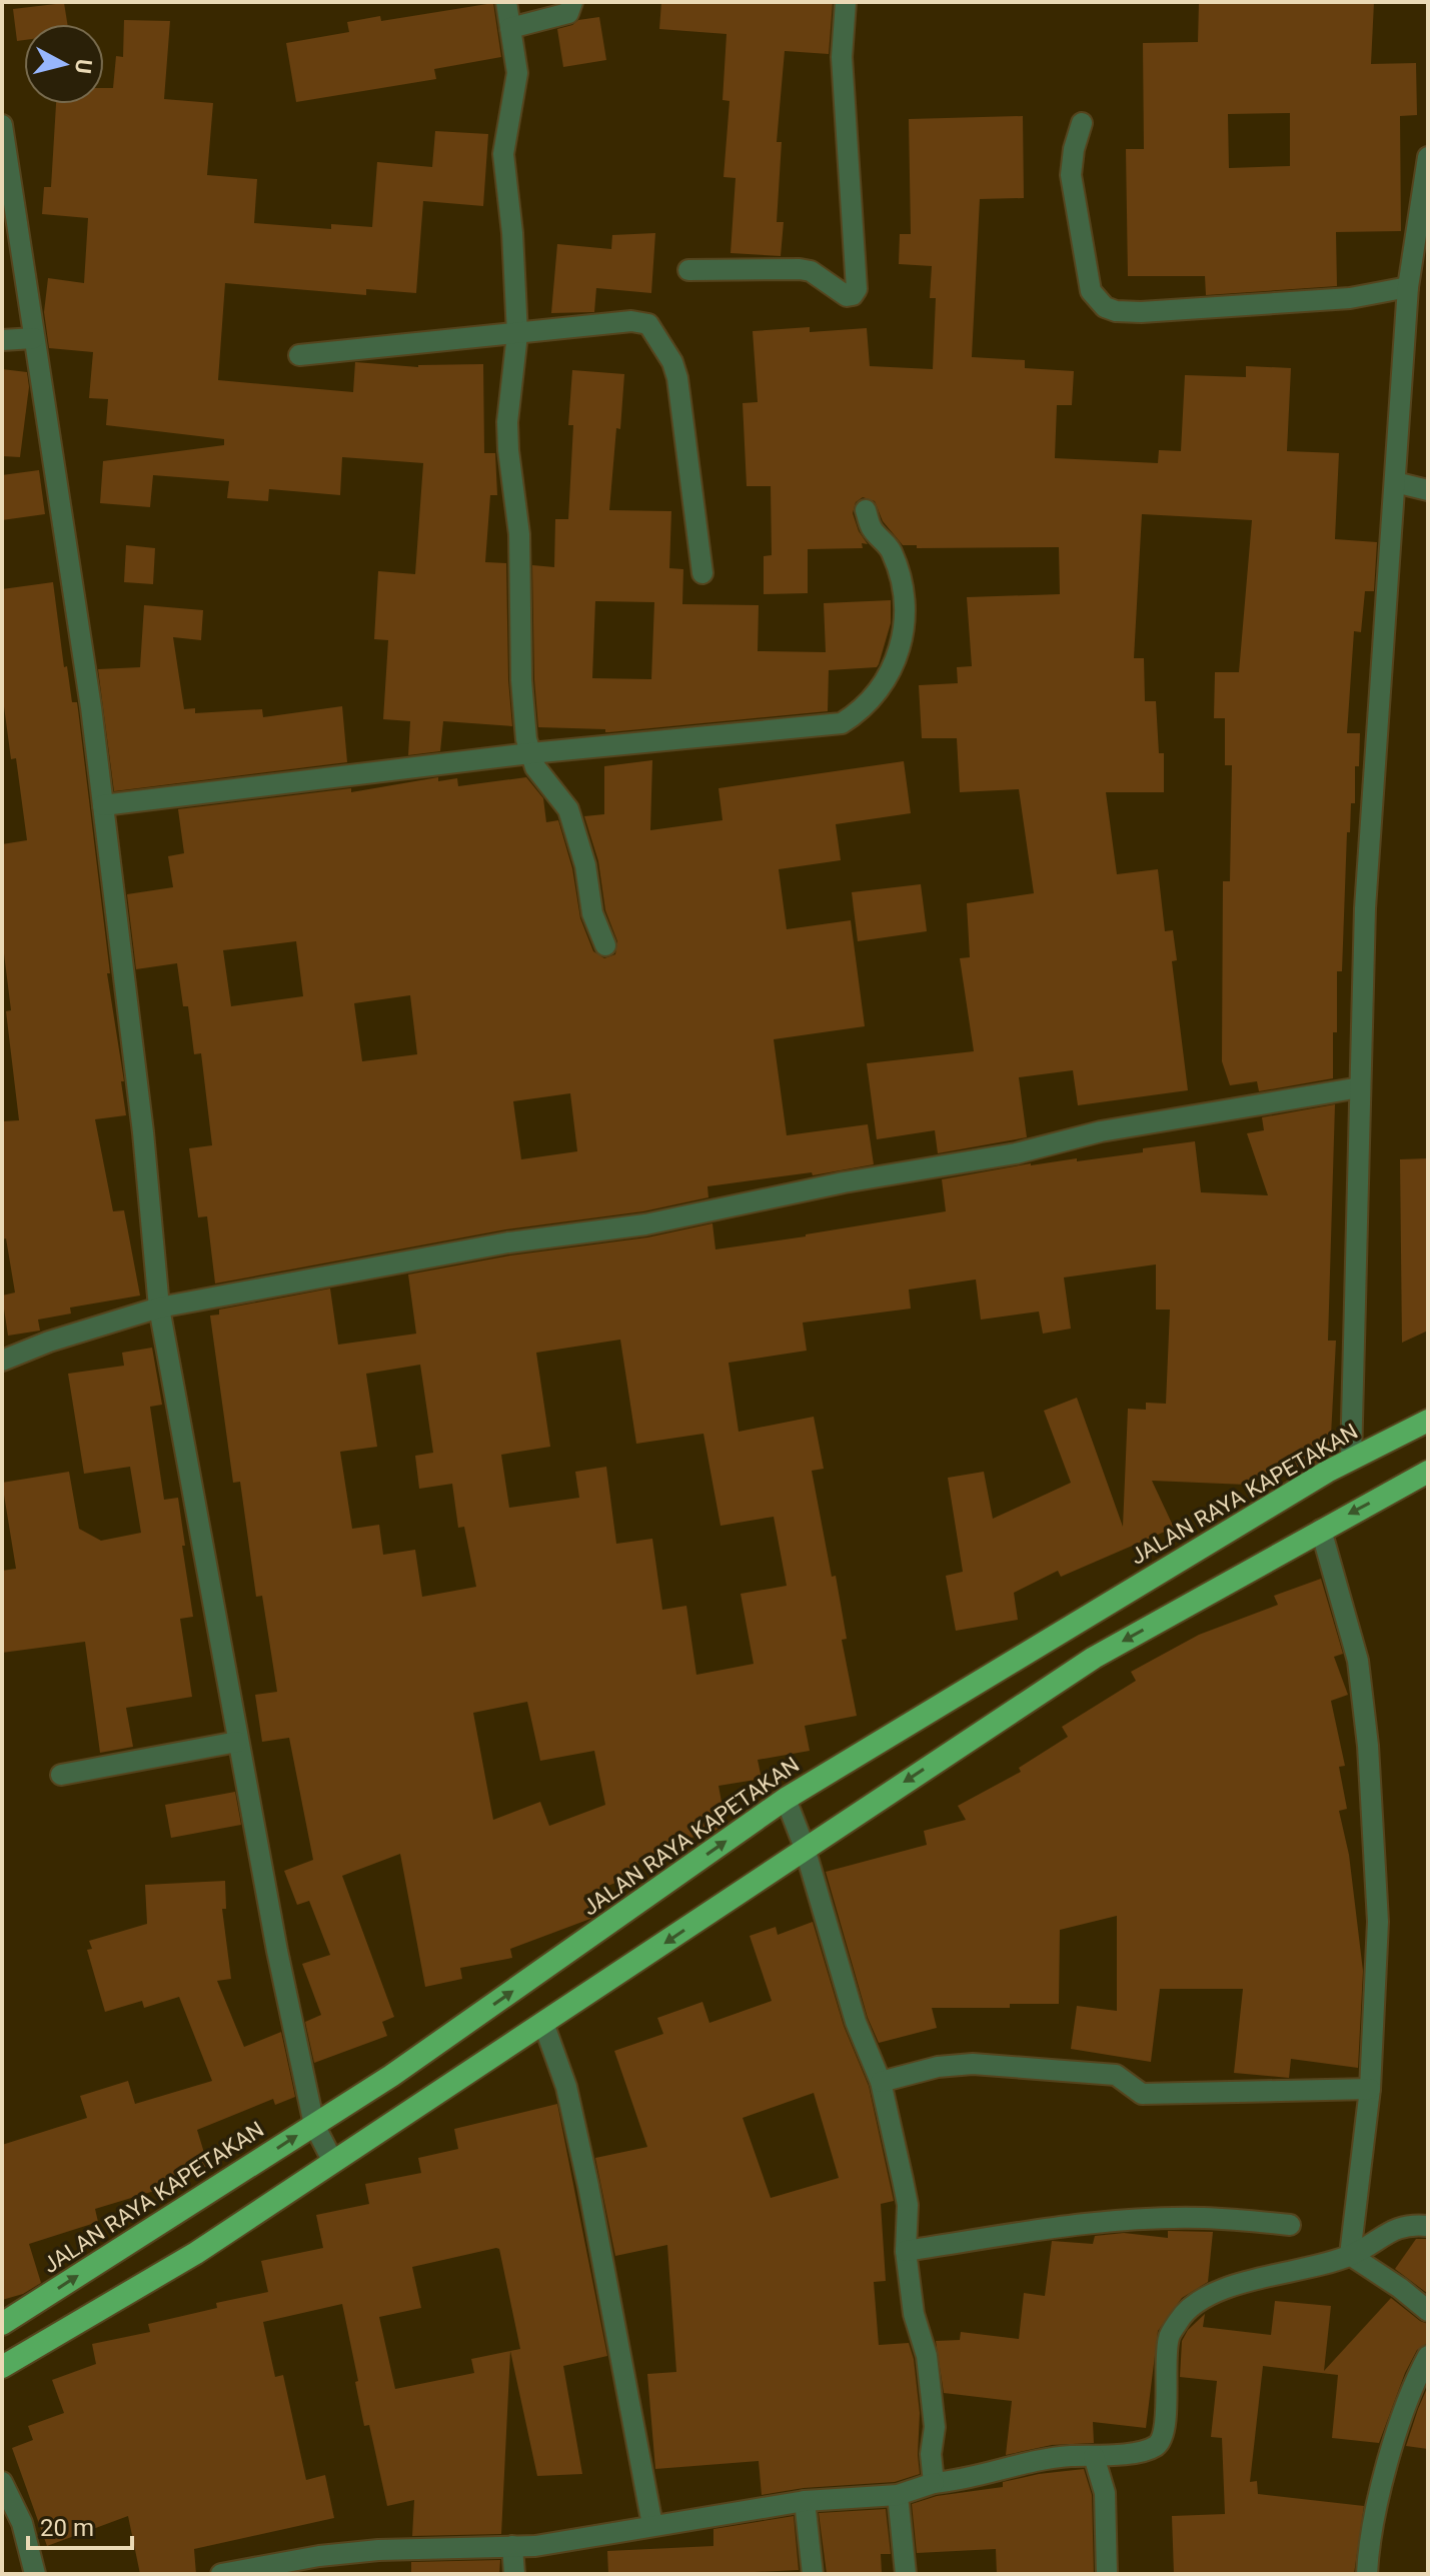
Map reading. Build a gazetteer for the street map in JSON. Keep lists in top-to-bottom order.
{
  "streets": {
    "highway": ["JALAN RAYA KAPETAKAN"]
  },
  "scale_bar": "20 m",
  "north": "right"
}
